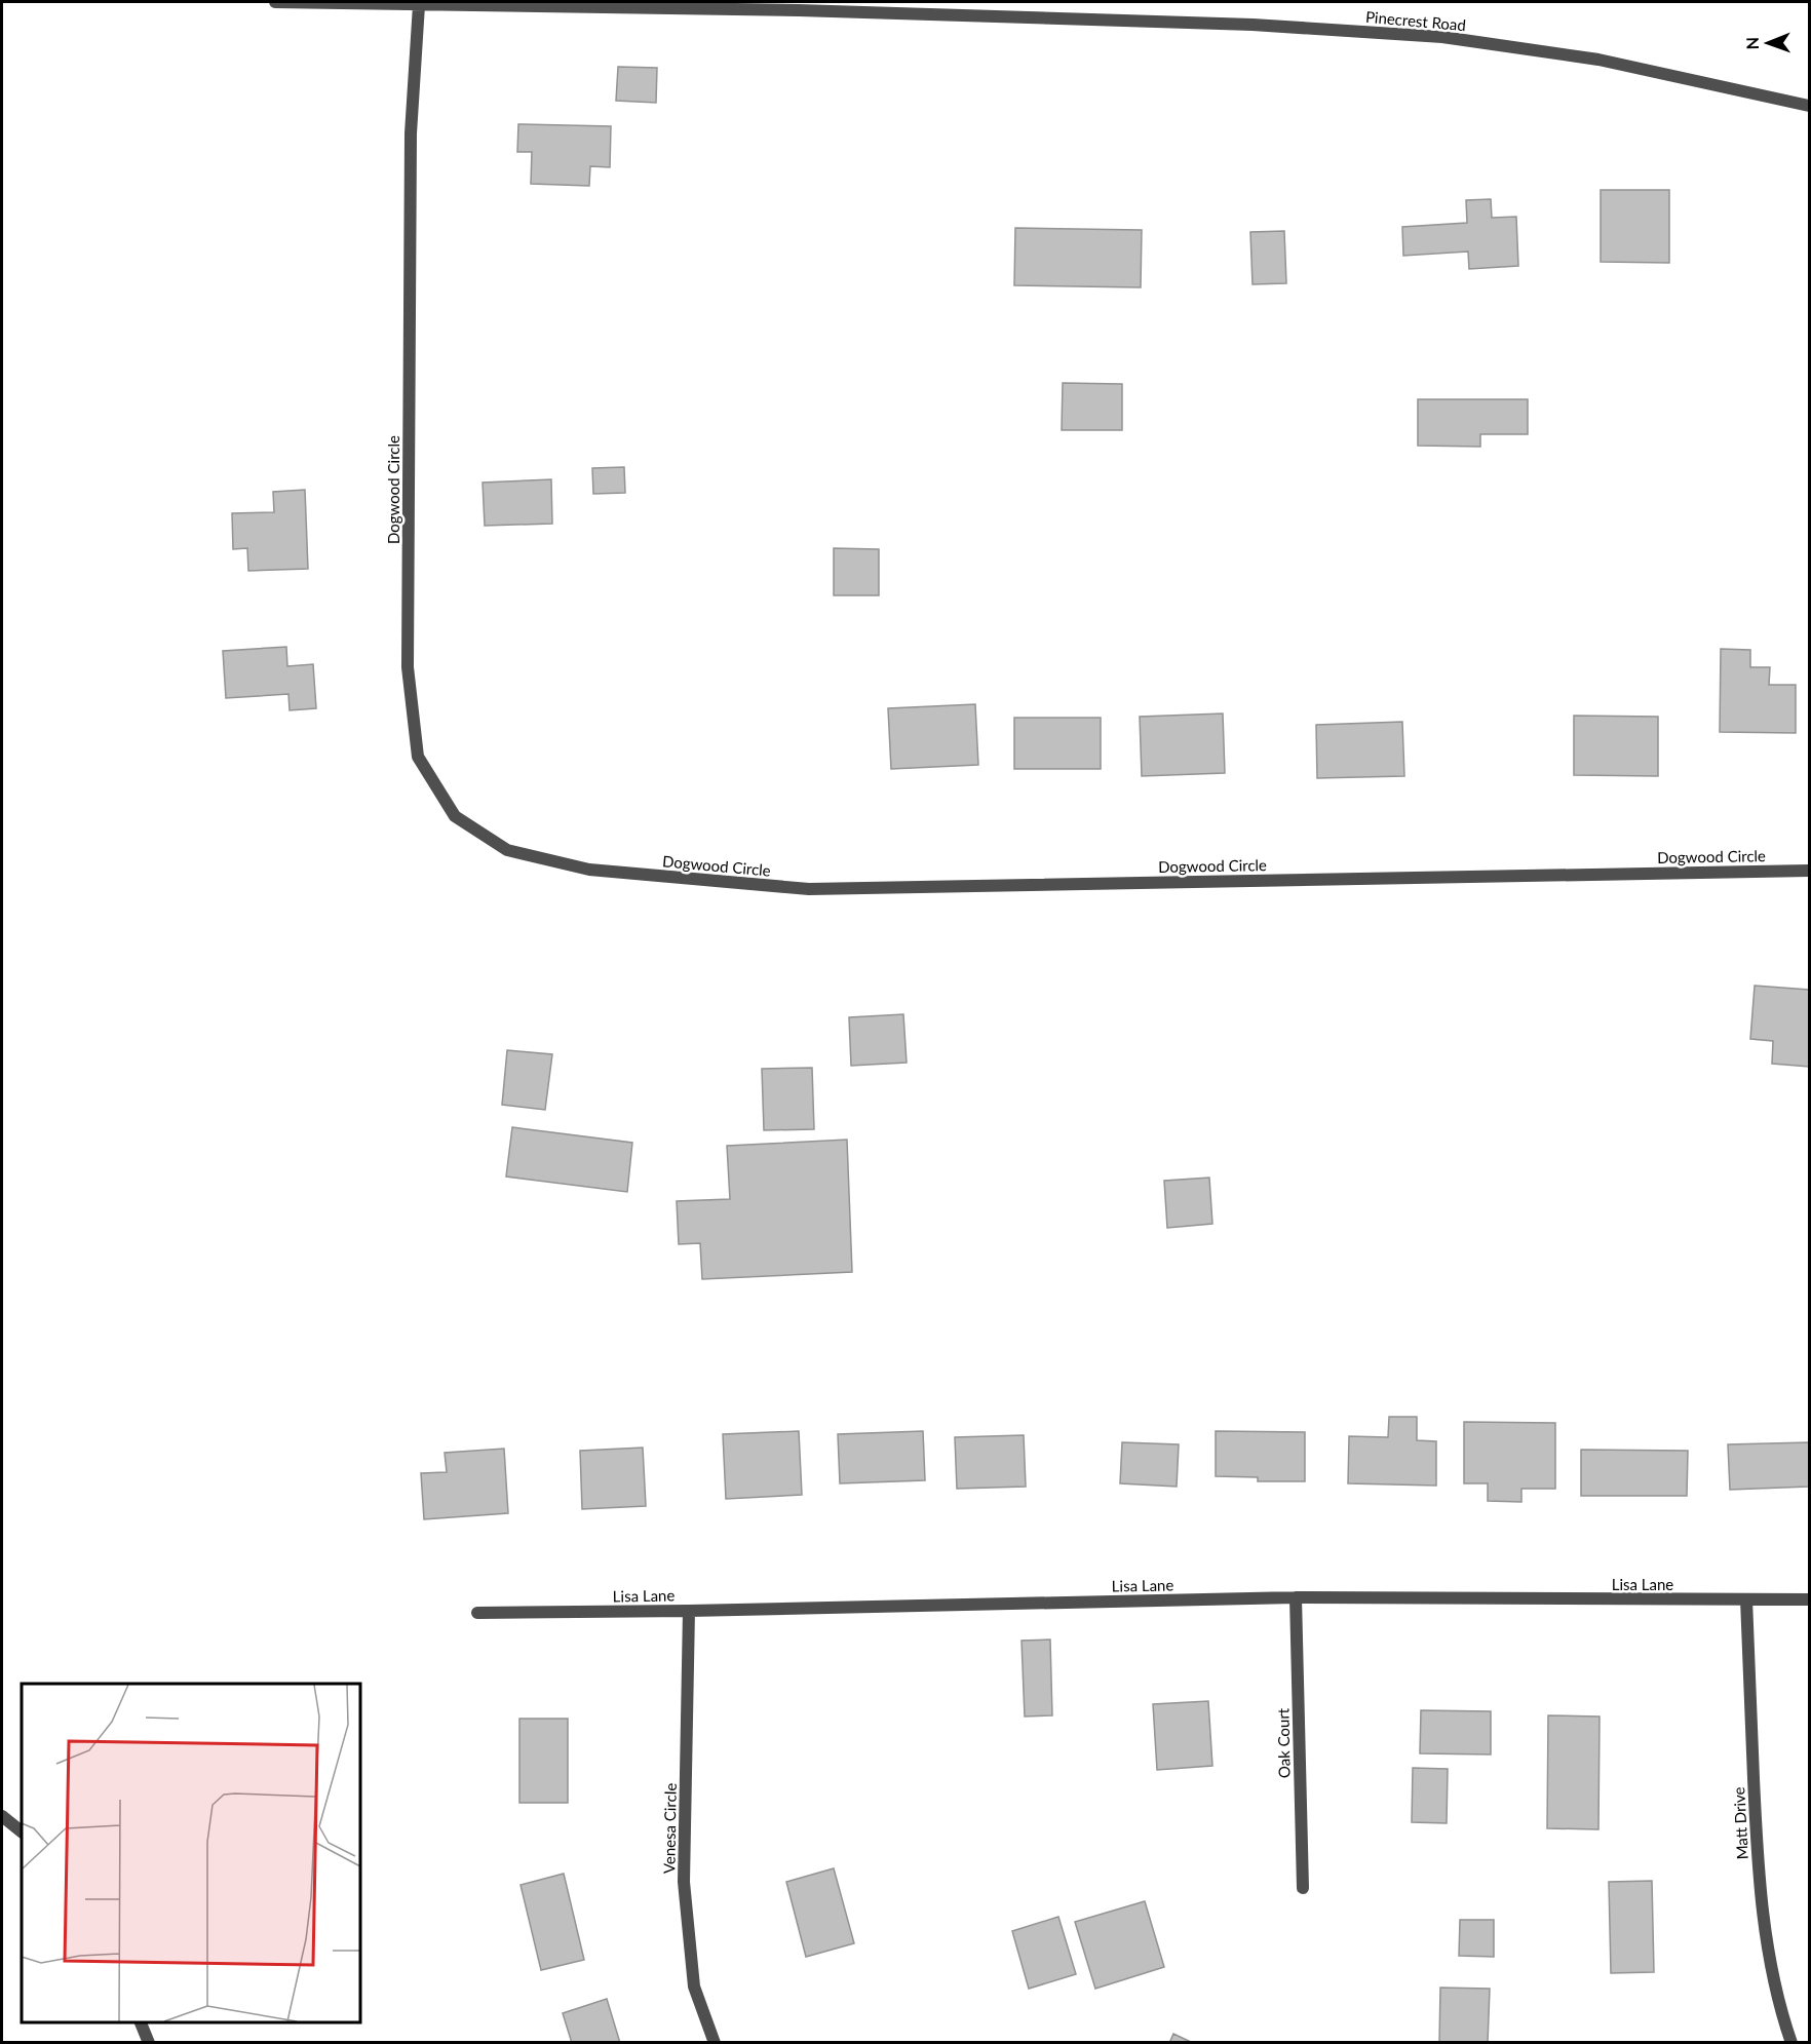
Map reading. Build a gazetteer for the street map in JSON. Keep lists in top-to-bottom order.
{
  "streets": {
    "street": [
      "Pinecrest Road",
      "Dogwood Circle",
      "Lisa Lane",
      "Oak Court",
      "Matt Drive",
      "Venesa Circle"
    ]
  },
  "crossings": [
    ["Pinecrest Road", "Dogwood Circle"],
    ["Lisa Lane", "Oak Court"],
    ["Lisa Lane", "Matt Drive"],
    ["Lisa Lane", "Venesa Circle"]
  ],
  "north": "left"
}
